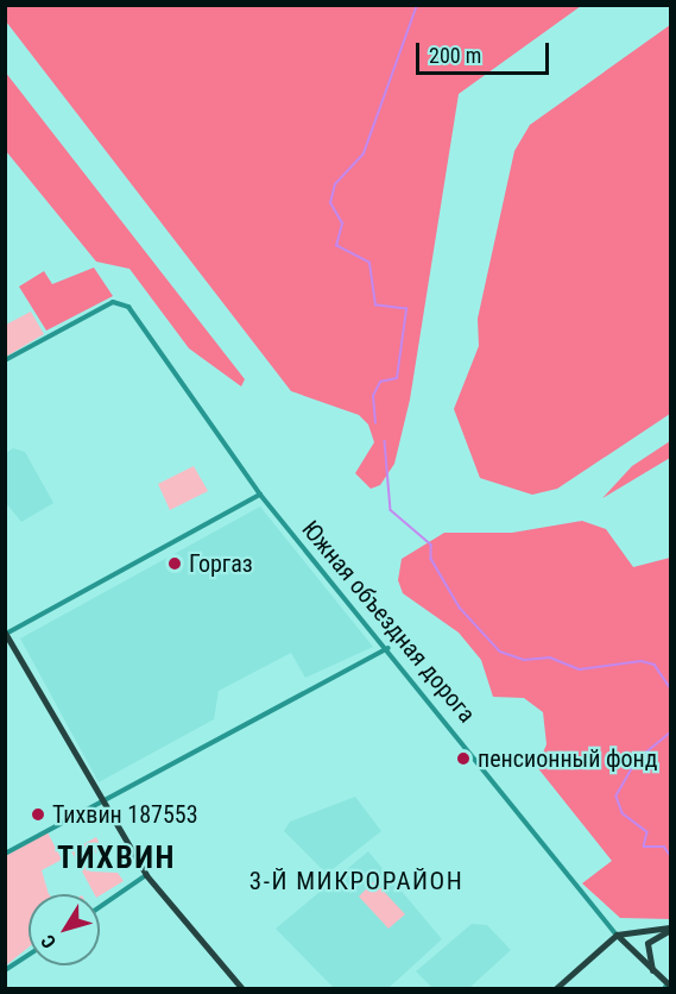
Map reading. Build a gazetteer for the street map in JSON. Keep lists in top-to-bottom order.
{
  "streets": {
    "main road": ["Южная объездная дорога"]
  },
  "districts": ["ТИХВИН", "3-Й МИКРОРАЙОН"],
  "places": ["Горгаз", "пенсионный фонд", "Тихвин 187553"],
  "scale_bar": "200 m",
  "north": "bottom left"
}
